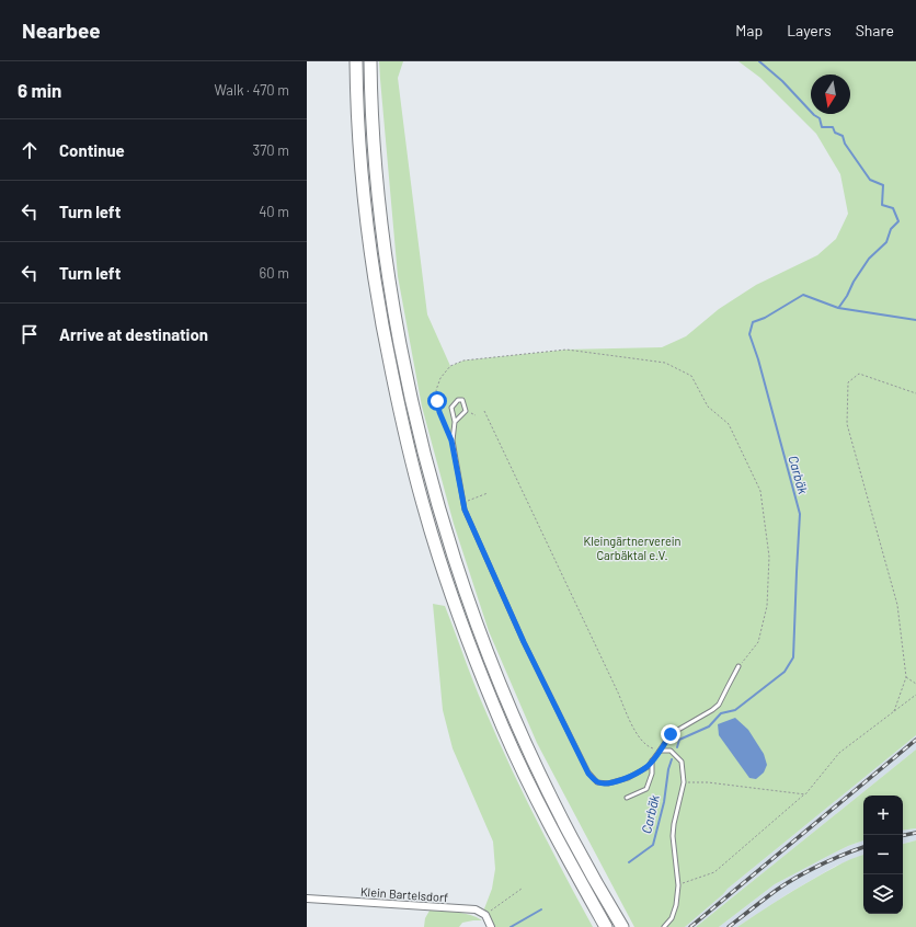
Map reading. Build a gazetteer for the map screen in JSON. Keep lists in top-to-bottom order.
{
  "streets": {
    "street": ["Klein Bartelsdorf"]
  },
  "water": ["Carbäk"],
  "parks": ["Kleingärtnerverein Carbäktal e.V."],
  "north": "bottom",
  "page": {
    "header": "Nearbee",
    "nav": ["Map", "Layers", "Share"],
    "heading": ["6 min", "Walk · 470 m"],
    "list": [
      ["Continue", "370 m"],
      ["Turn left", "40 m"],
      ["Turn left", "60 m"],
      "Arrive at destination"
    ],
    "map_buttons": ["+", "−"]
  }
}
